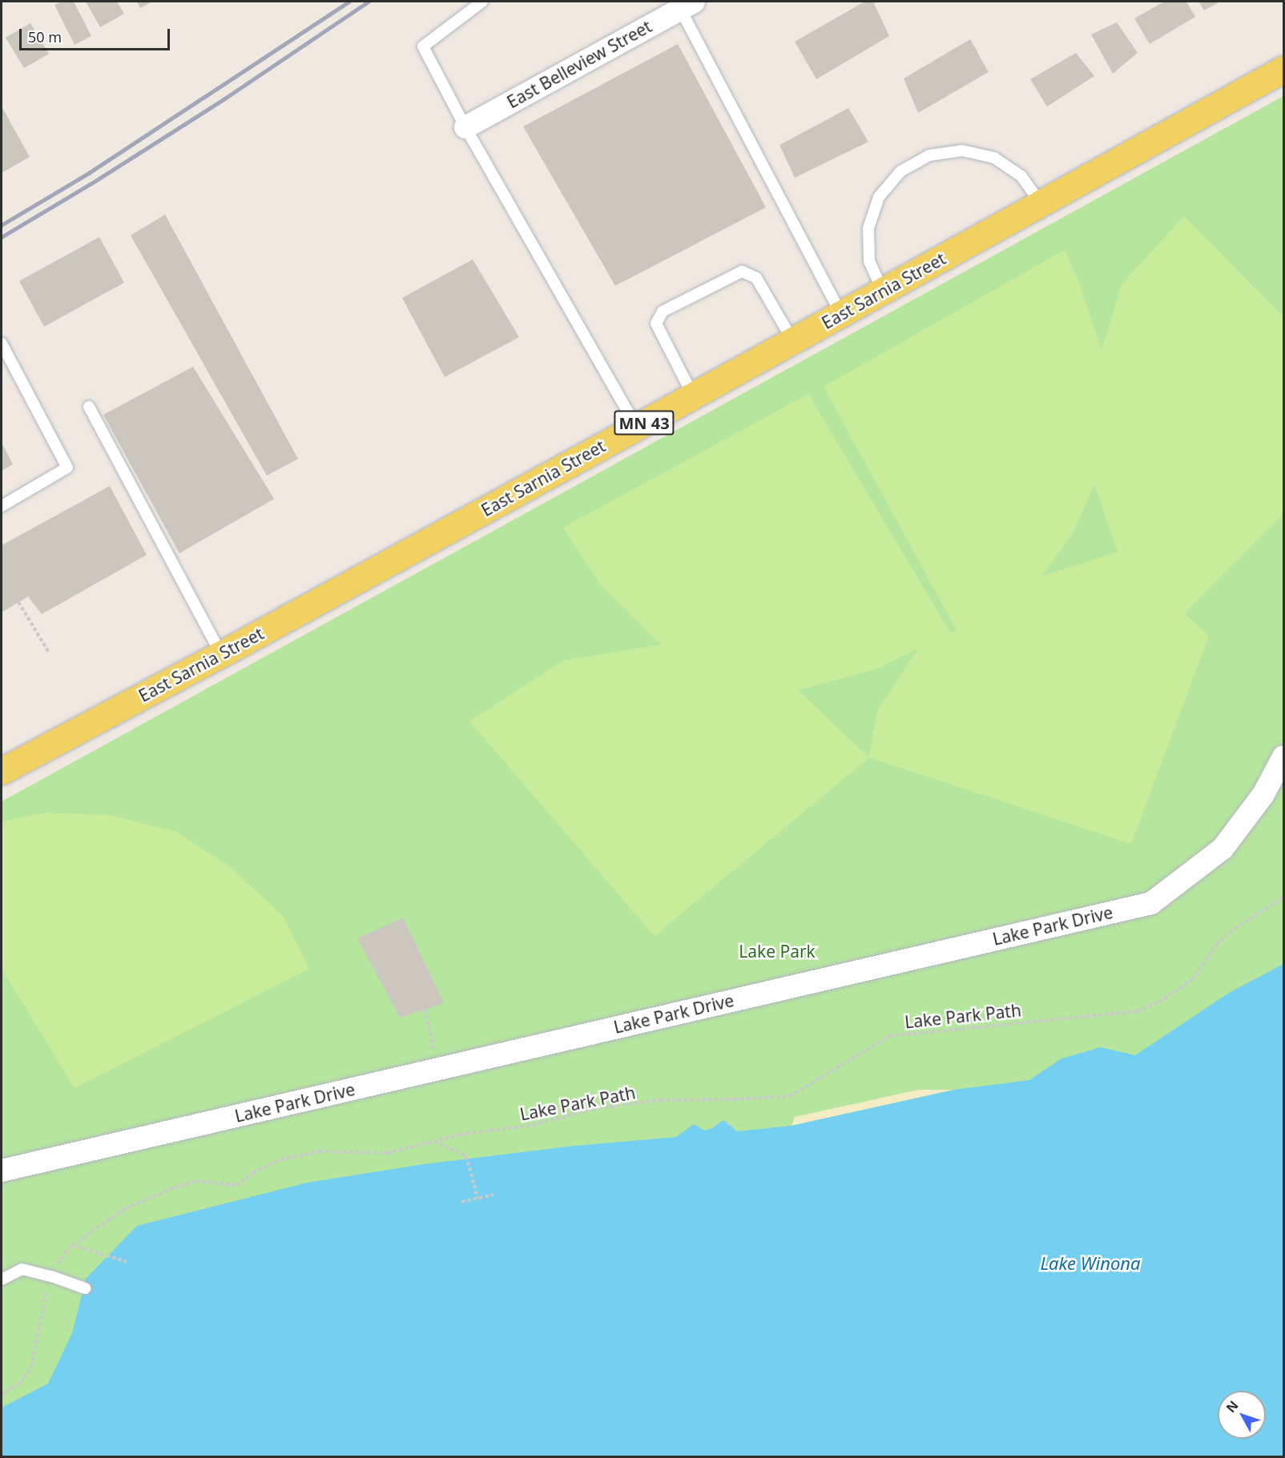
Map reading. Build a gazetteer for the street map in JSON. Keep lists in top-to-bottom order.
{
  "streets": {
    "main road": ["East Sarnia Street", "MN 43"],
    "street": ["East Belleview Street", "Lake Park Drive"],
    "path": ["Lake Park Path"]
  },
  "water": ["Lake Winona"],
  "parks": ["Lake Park"],
  "scale_bar": "50 m",
  "north": "top left"
}
